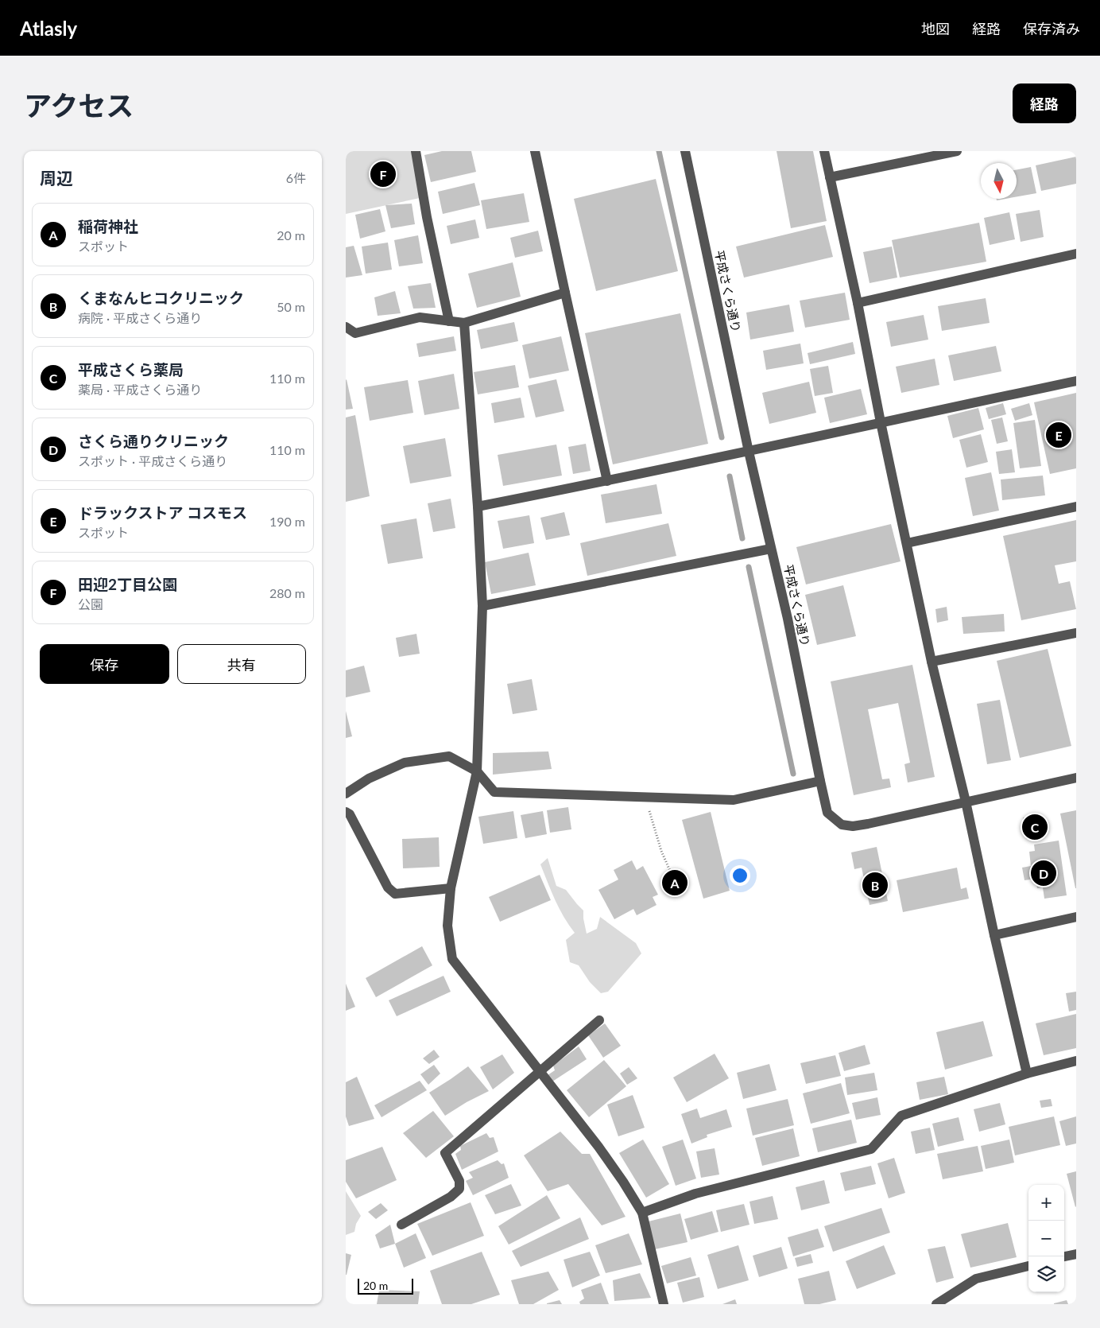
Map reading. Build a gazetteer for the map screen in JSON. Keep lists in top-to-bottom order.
{
  "streets": {
    "street": ["平成さくら通り"]
  },
  "scale_bar": "20 m",
  "north": "bottom",
  "page": {
    "header": "Atlasly",
    "nav": ["地図", "経路", "保存済み"],
    "title": "アクセス",
    "buttons": [
      "経路",
      ["保存", "共有"]
    ],
    "heading": ["周辺", "6件"],
    "pins": [
      "F",
      "E",
      "C",
      "D",
      "A",
      "B"
    ],
    "list": [
      {
        "mark": "A",
        "name": "稲荷神社",
        "note": "スポット",
        "value": "20 m"
      },
      {
        "mark": "B",
        "name": "くまなんヒコクリニック",
        "note": "病院 · 平成さくら通り",
        "value": "50 m"
      },
      {
        "mark": "C",
        "name": "平成さくら薬局",
        "note": "薬局 · 平成さくら通り",
        "value": "110 m"
      },
      {
        "mark": "D",
        "name": "さくら通りクリニック",
        "note": "スポット · 平成さくら通り",
        "value": "110 m"
      },
      {
        "mark": "E",
        "name": "ドラックストア コスモス",
        "note": "スポット",
        "value": "190 m"
      },
      {
        "mark": "F",
        "name": "田迎2丁目公園",
        "note": "公園",
        "value": "280 m"
      }
    ],
    "map_buttons": ["+", "−"],
    "scale": "20 m"
  }
}
